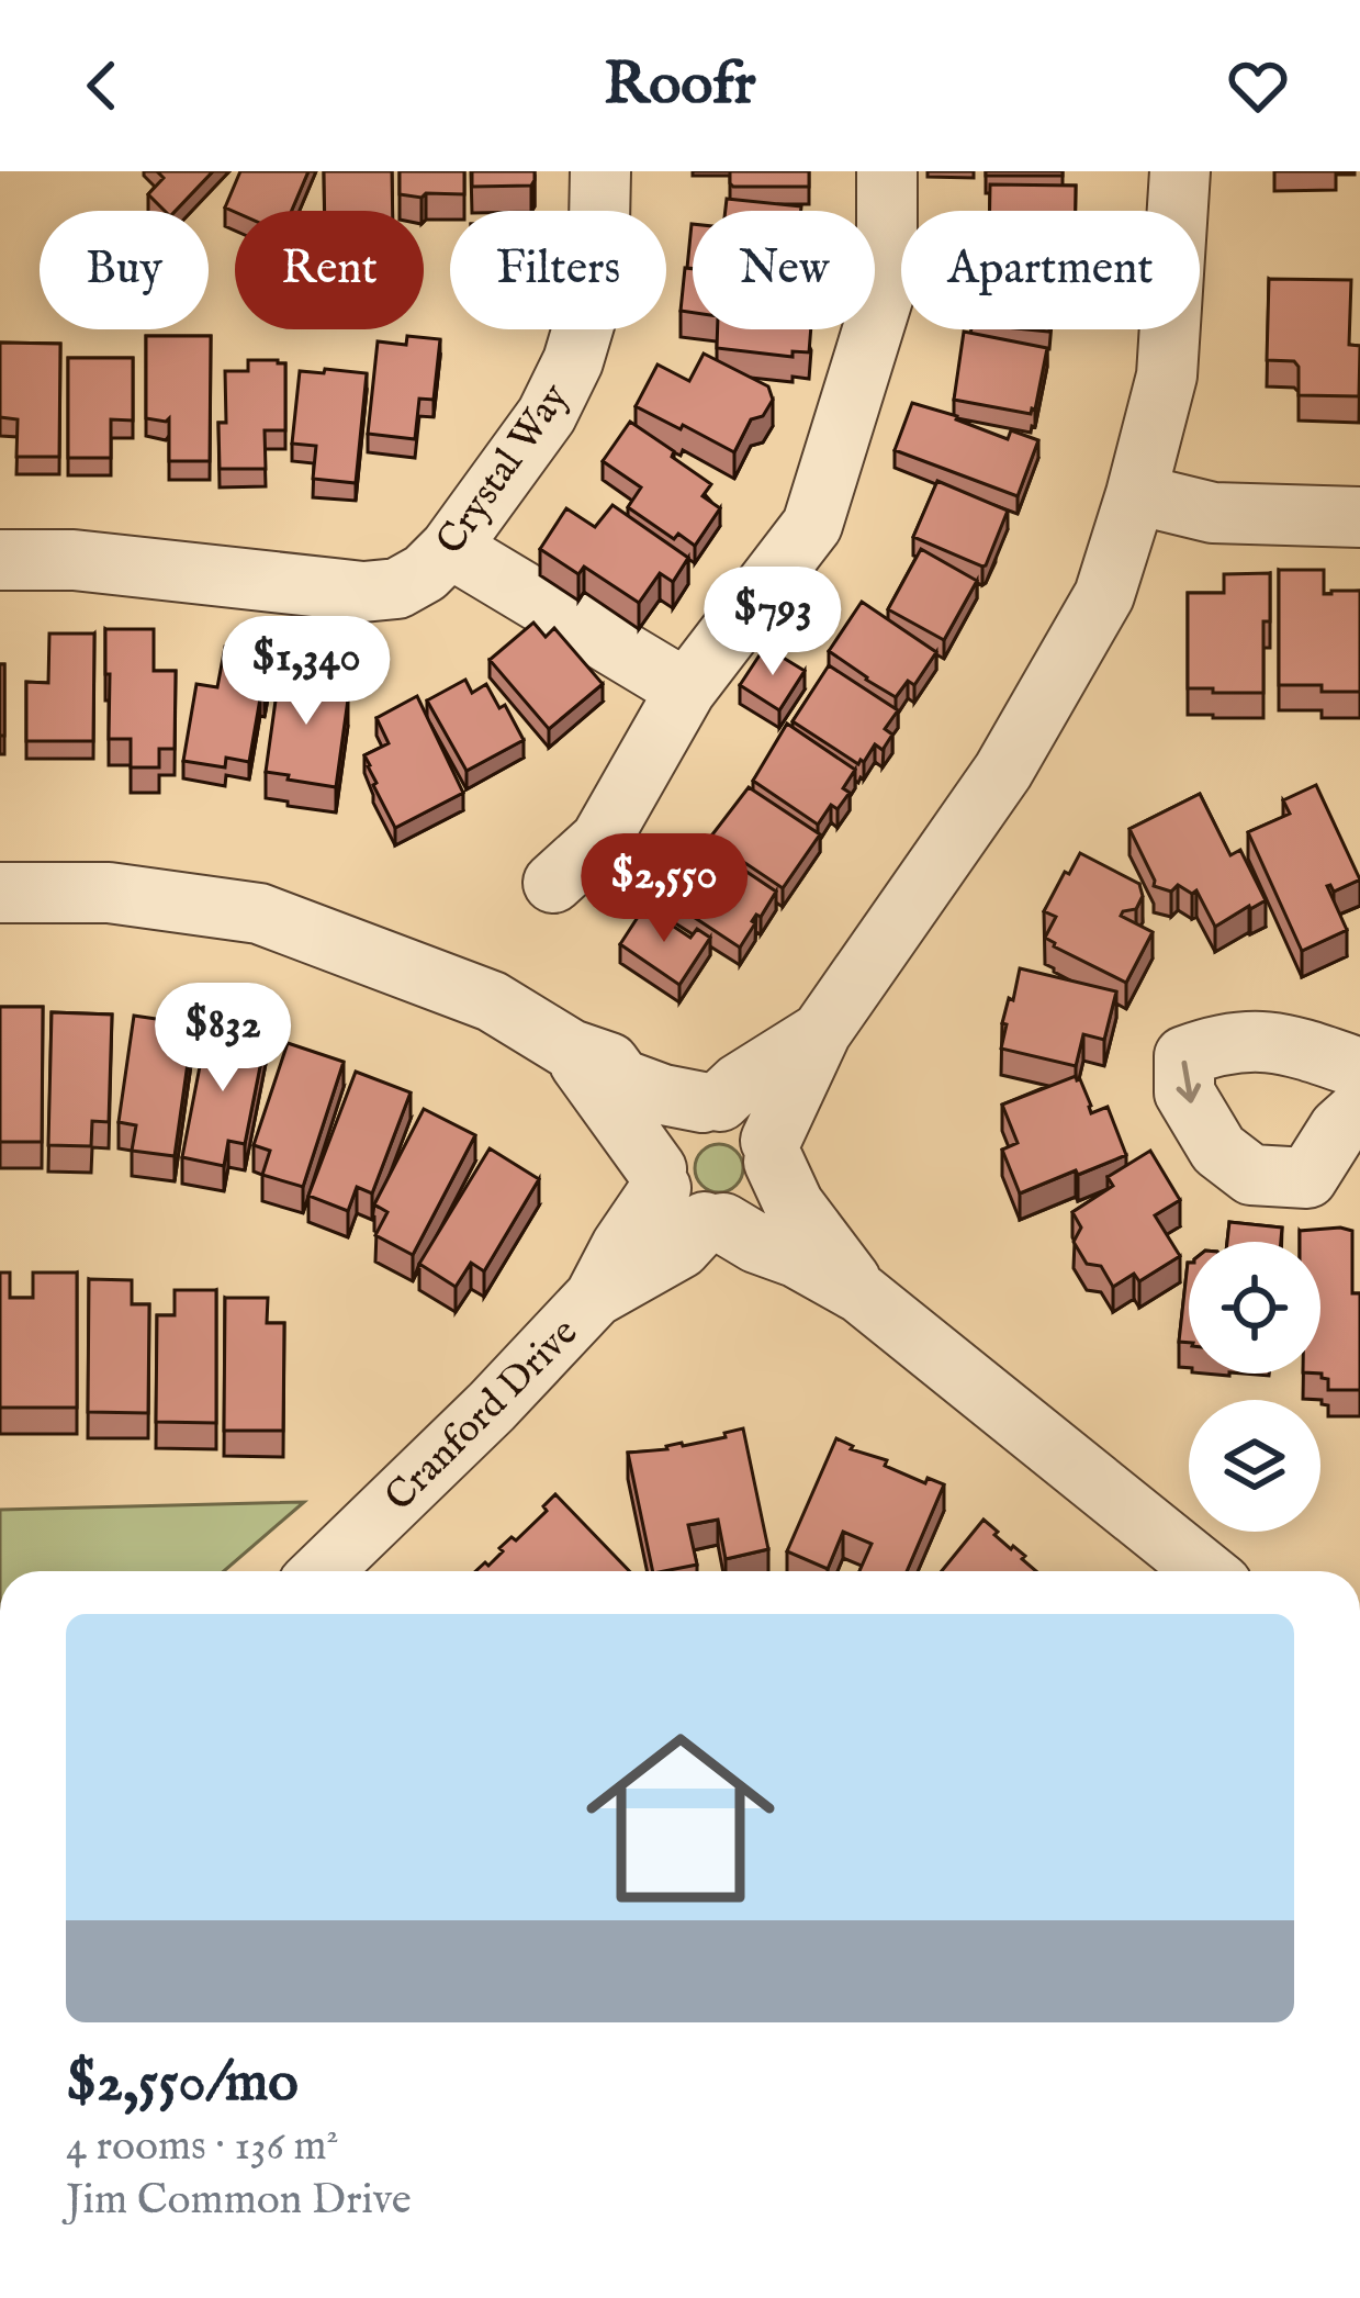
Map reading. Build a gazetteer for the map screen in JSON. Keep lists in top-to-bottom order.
{
  "streets": {
    "street": ["Crystal Way", "Cranford Drive"]
  },
  "page": {
    "header": "Roofr",
    "chip": [
      "Buy",
      "Rent",
      "Filters",
      "New",
      "Apartment"
    ],
    "price": [
      "$793",
      "$1,340",
      "$2,550",
      "$832"
    ],
    "list": [
      {
        "name": "$2,550/mo",
        "note": "4 rooms · 136 m² · Jim Common Drive"
      }
    ]
  }
}
